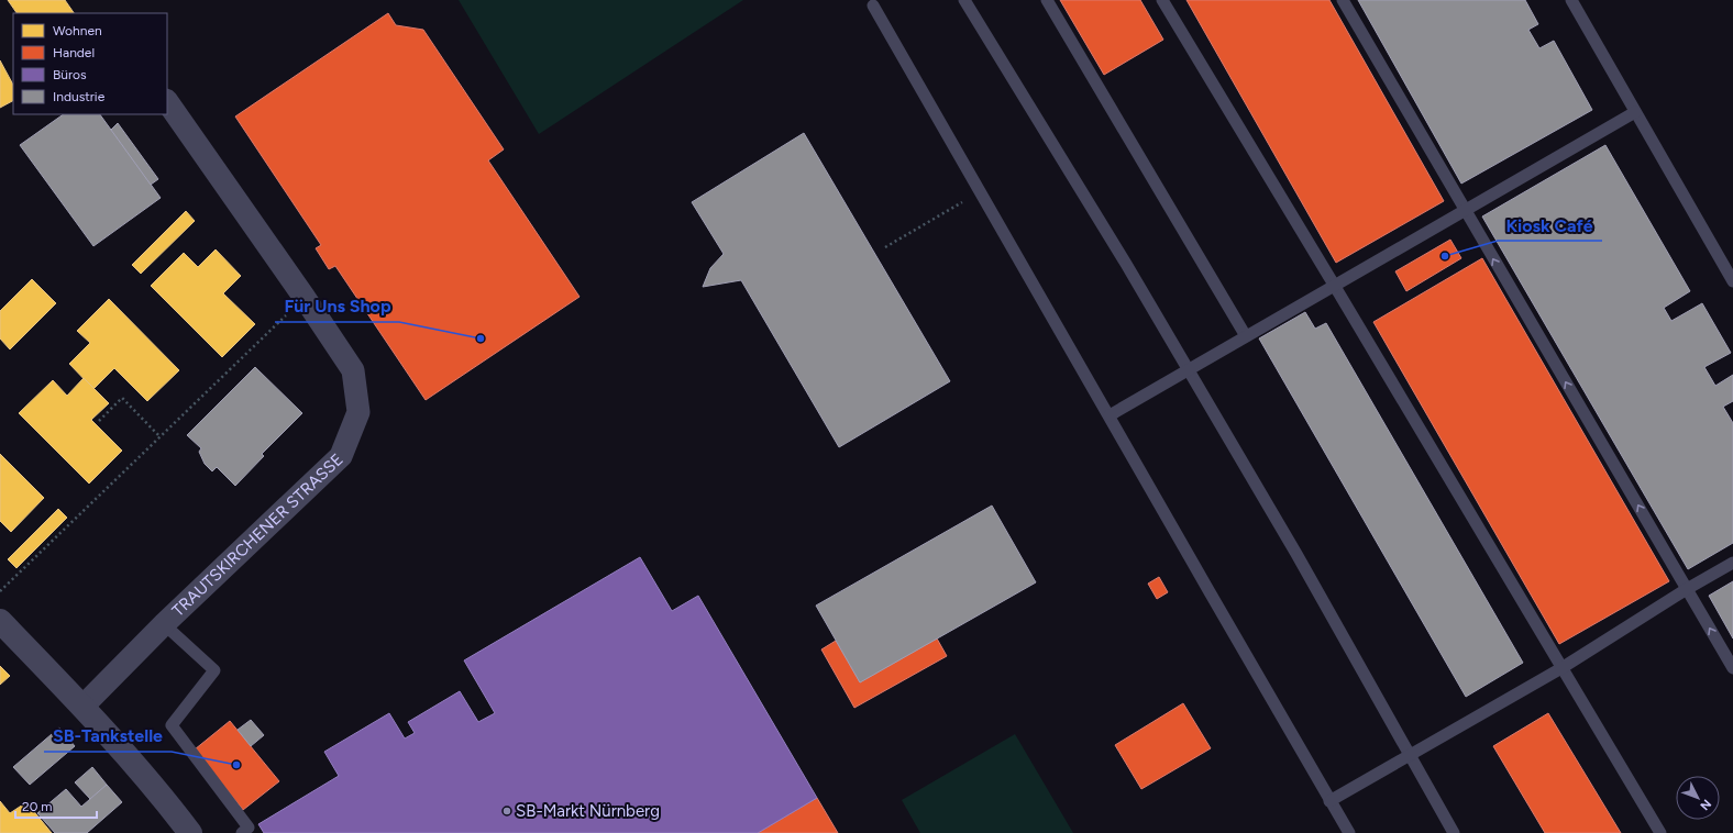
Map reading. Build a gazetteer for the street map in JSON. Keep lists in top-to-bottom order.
{
  "streets": {
    "street": ["TRAUTSKIRCHENER STRASSE"]
  },
  "places": [
    "Kiosk Café",
    "Für Uns Shop",
    "SB-Tankstelle",
    "SB-Markt Nürnberg"
  ],
  "legend": [
    "Wohnen",
    "Handel",
    "Büros",
    "Industrie"
  ],
  "scale_bar": "20 m",
  "north": "bottom right"
}
